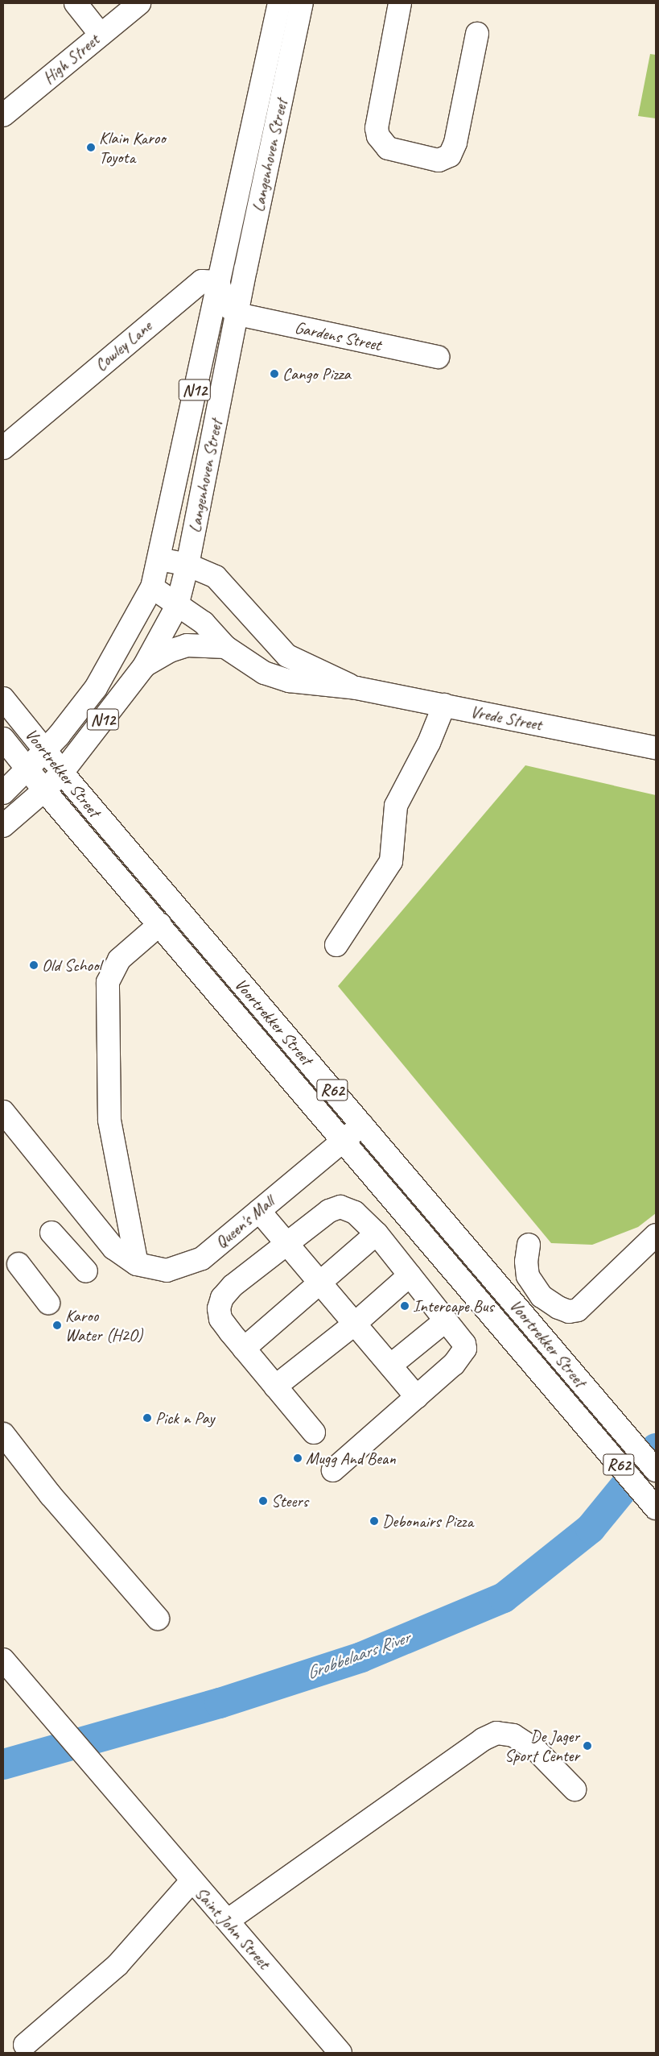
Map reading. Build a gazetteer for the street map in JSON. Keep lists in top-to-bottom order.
{
  "streets": {
    "main road": [
      "High Street",
      "Langenhoven Street",
      "Gardens Street",
      "Cowley Lane",
      "N12",
      "Vrede Street",
      "Voortrekker Street",
      "R62",
      "Queen's Mall",
      "Saint John Street"
    ]
  },
  "crossings": [
    ["Langenhoven Street", "Gardens Street"],
    ["Langenhoven Street", "Cowley Lane"],
    ["Langenhoven Street", "N12"],
    ["Langenhoven Street", "Vrede Street"],
    ["Langenhoven Street", "Voortrekker Street"],
    ["N12", "Voortrekker Street"],
    ["Voortrekker Street", "Queen's Mall"]
  ],
  "water": ["Grobbelaars River"],
  "places": [
    "Klain Karoo Toyota",
    "Cango Pizza",
    "Old School",
    "Intercape Bus",
    "Karoo Water (H2O)",
    "Pick n Pay",
    "Mugg And Bean",
    "Steers",
    "Debonairs Pizza",
    "De Jager Sport Center"
  ]
}
